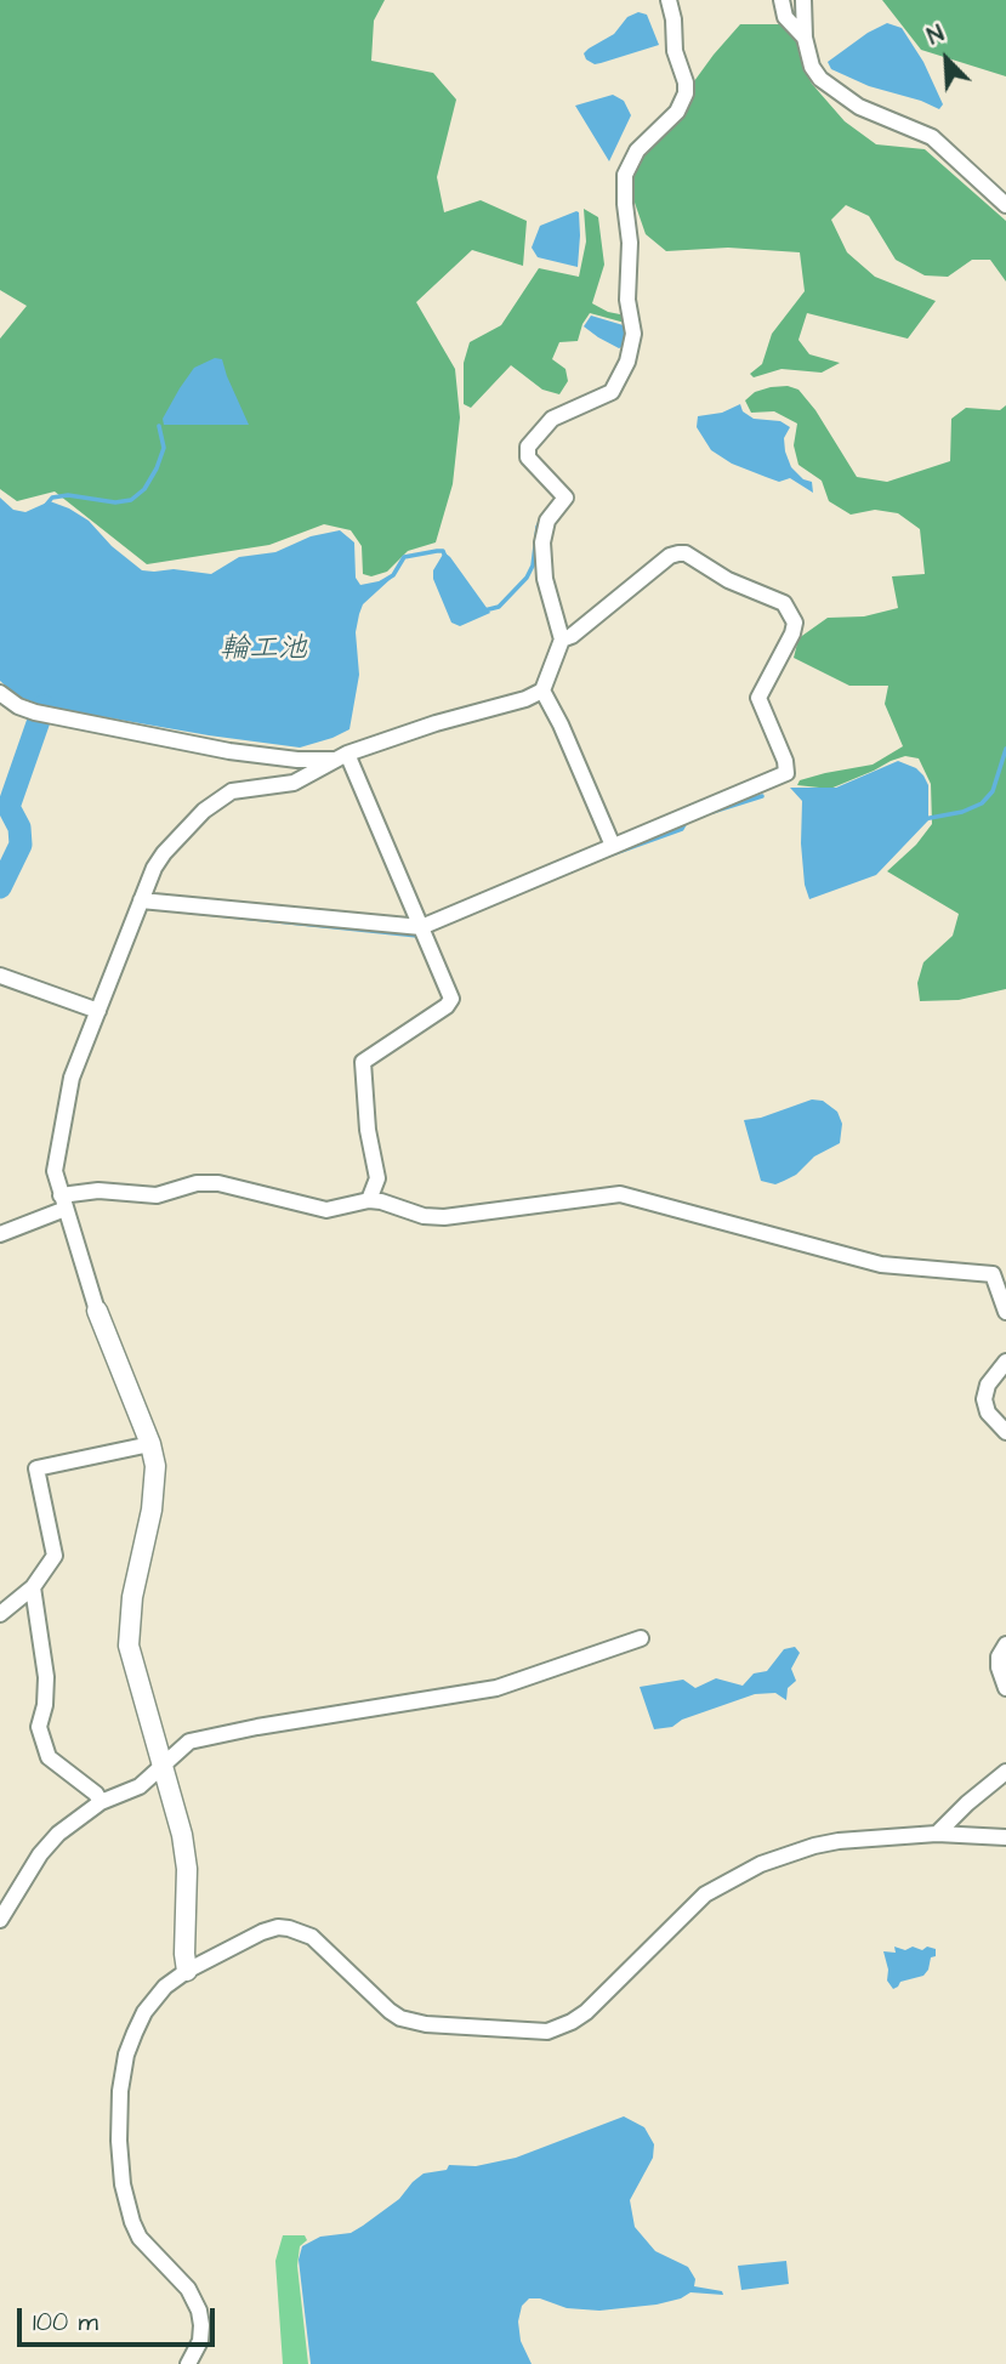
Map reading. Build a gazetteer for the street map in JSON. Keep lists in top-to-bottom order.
{
  "water": ["輪工池"],
  "scale_bar": "100 m",
  "north": "top left"
}
